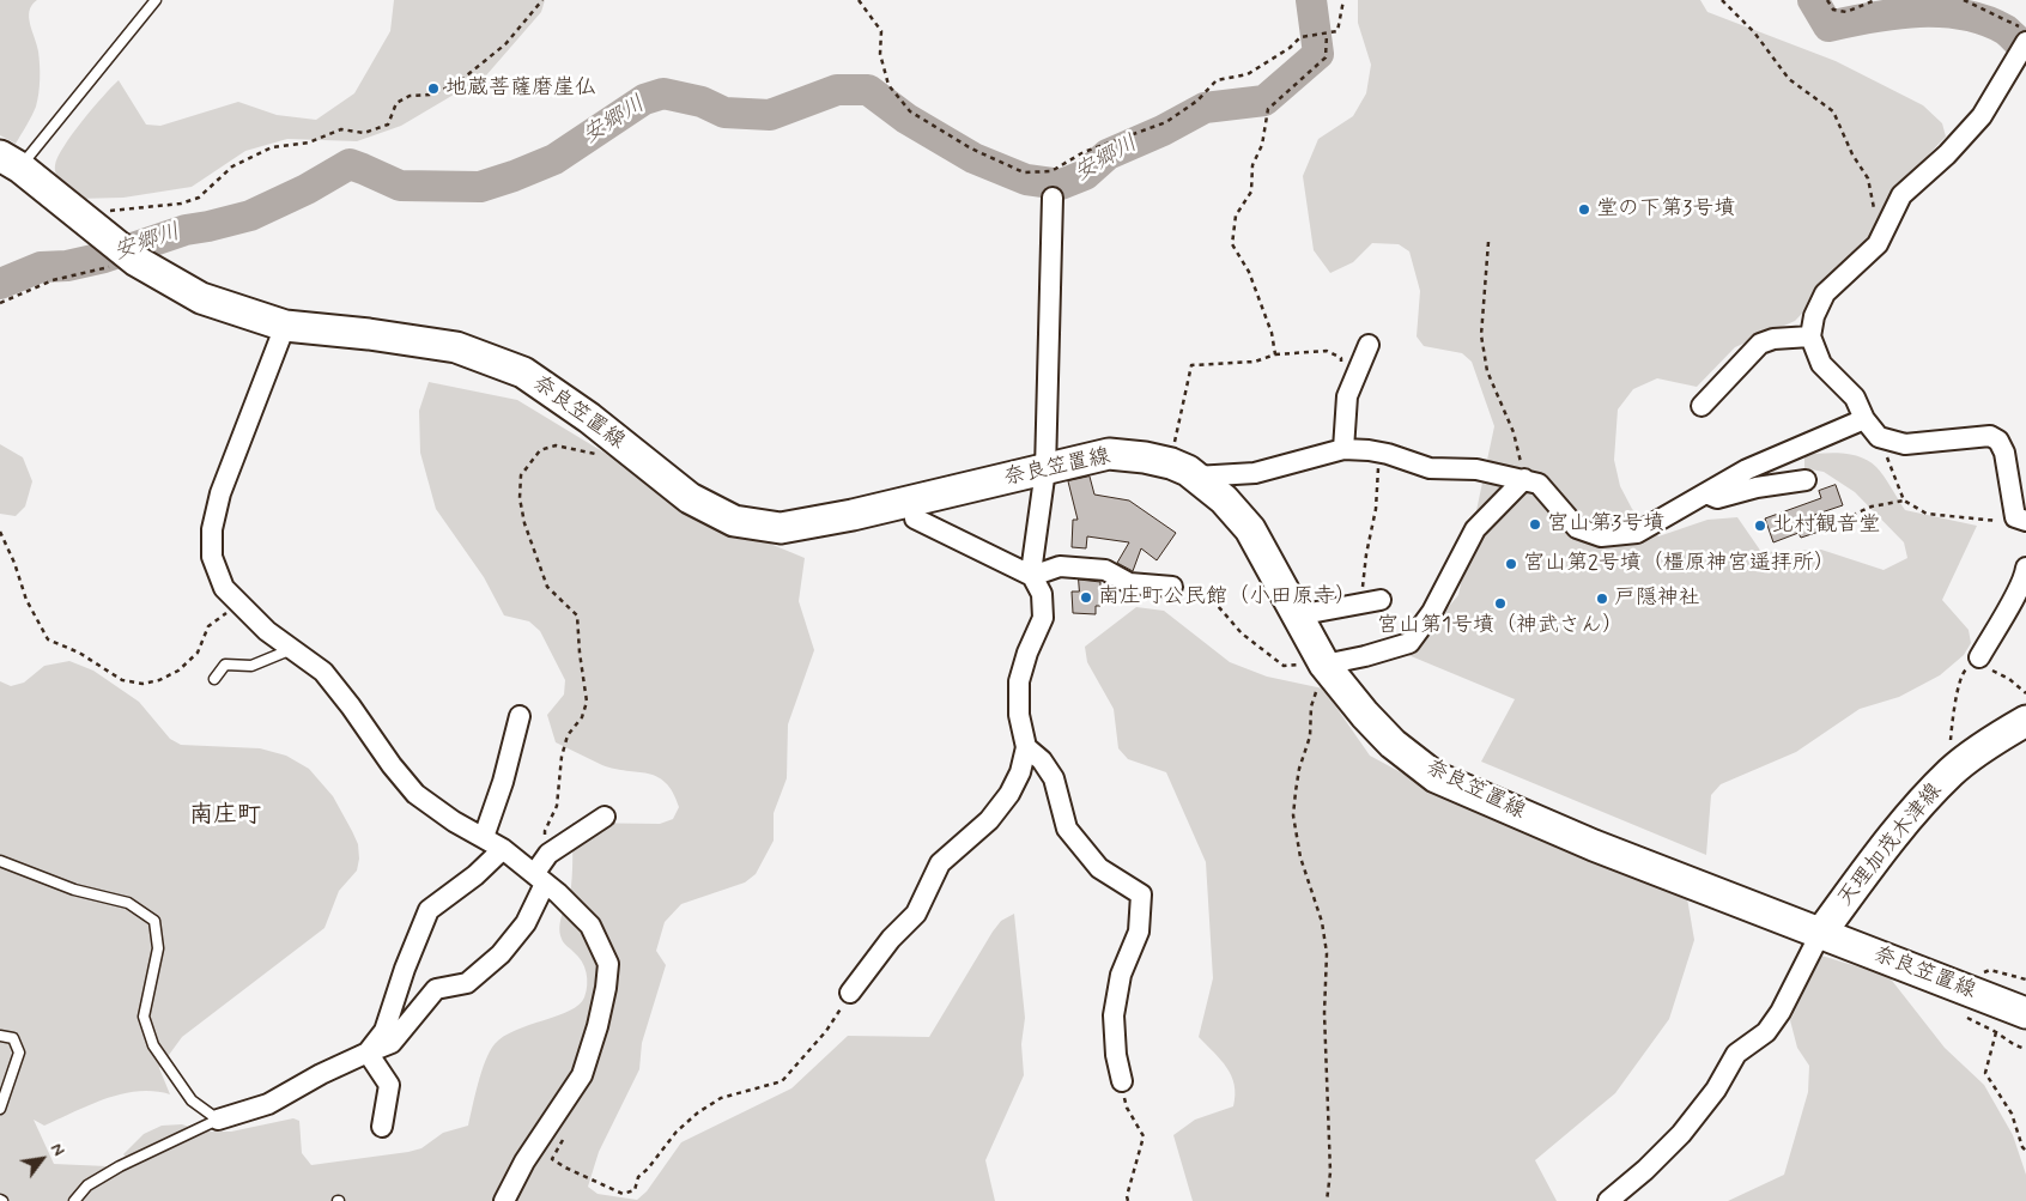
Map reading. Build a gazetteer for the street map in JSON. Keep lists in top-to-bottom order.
{
  "streets": {
    "main road": ["奈良笠置線", "天理加茂木津線"]
  },
  "crossings": [
    ["奈良笠置線", "天理加茂木津線"]
  ],
  "districts": ["南庄町"],
  "water": ["安郷川"],
  "places": [
    "地蔵菩薩磨崖仏",
    "堂の下第3号墳",
    "宮山第3号墳",
    "北村観音堂",
    "宮山第2号墳（橿原神宮遥拝所）",
    "南庄町公民館（小田原寺）",
    "戸隠神社",
    "宮山第1号墳（神武さん）"
  ],
  "north": "top right"
}
